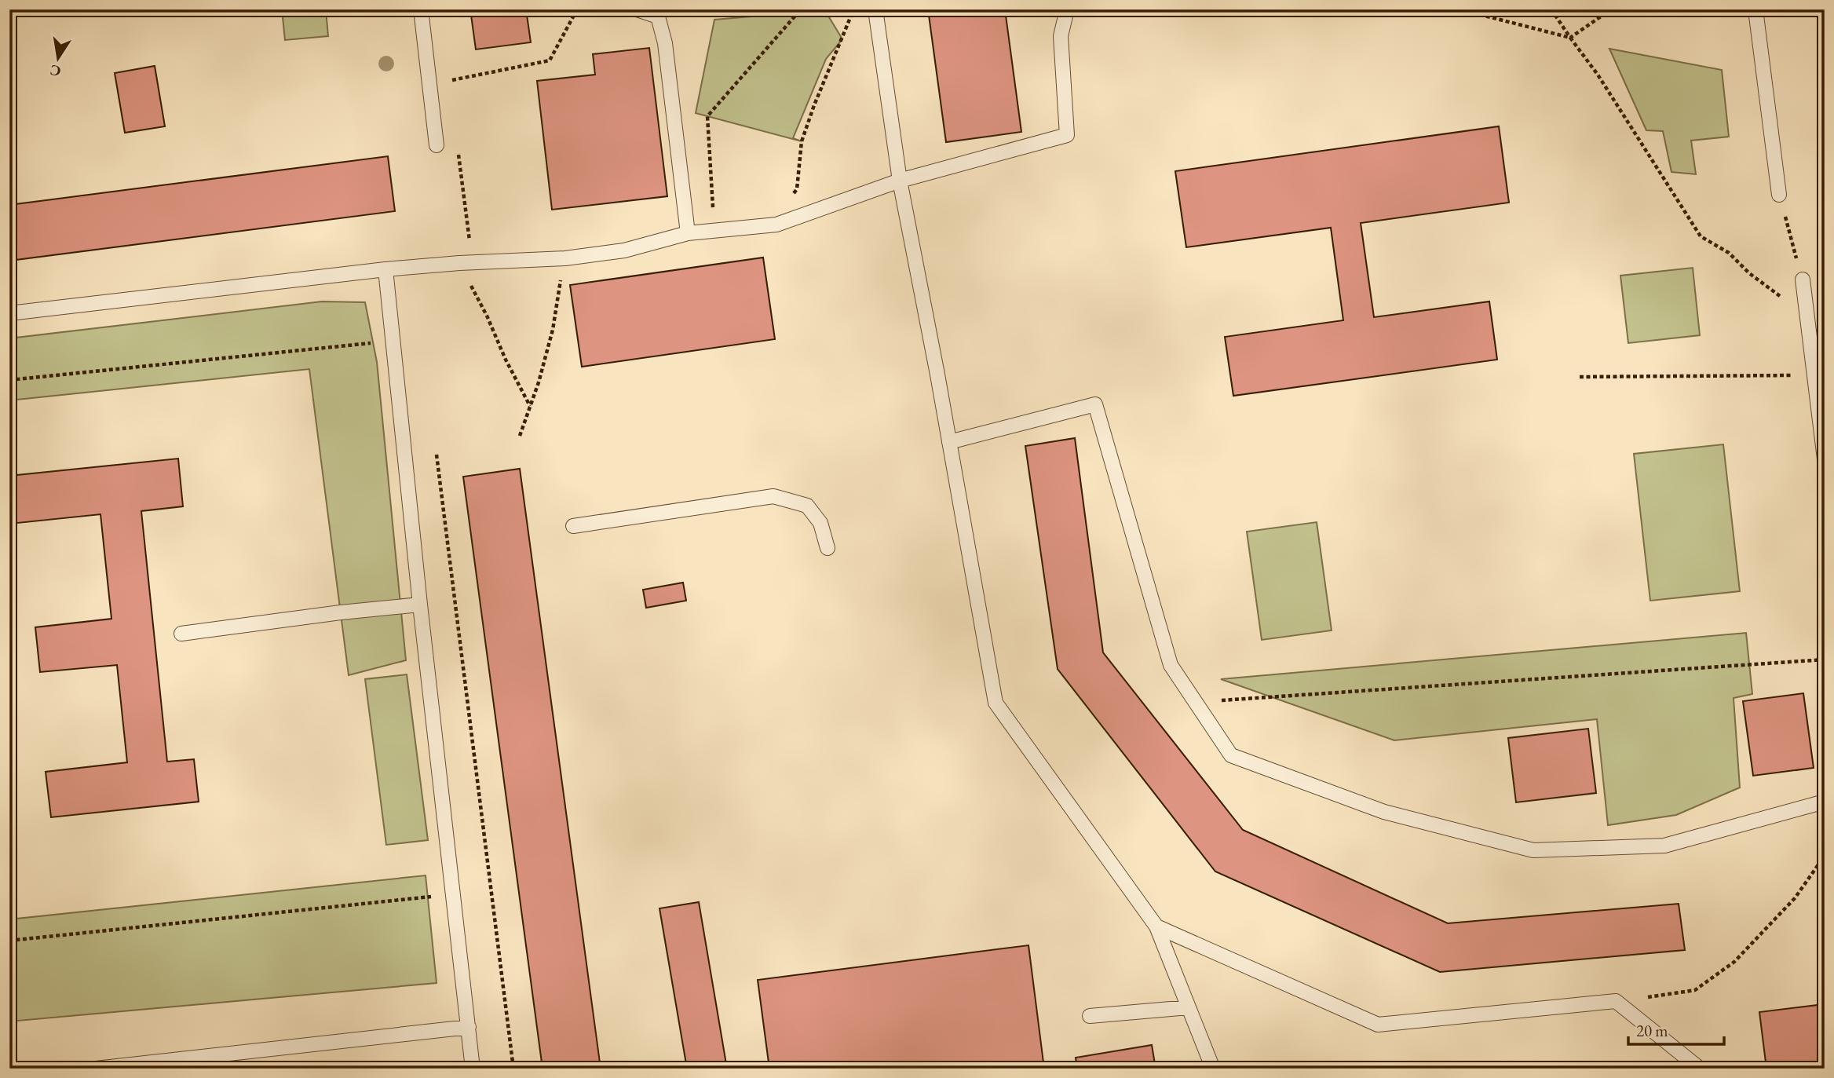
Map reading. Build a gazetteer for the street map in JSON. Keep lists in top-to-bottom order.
{
  "scale_bar": "20 m",
  "north": "bottom"
}
